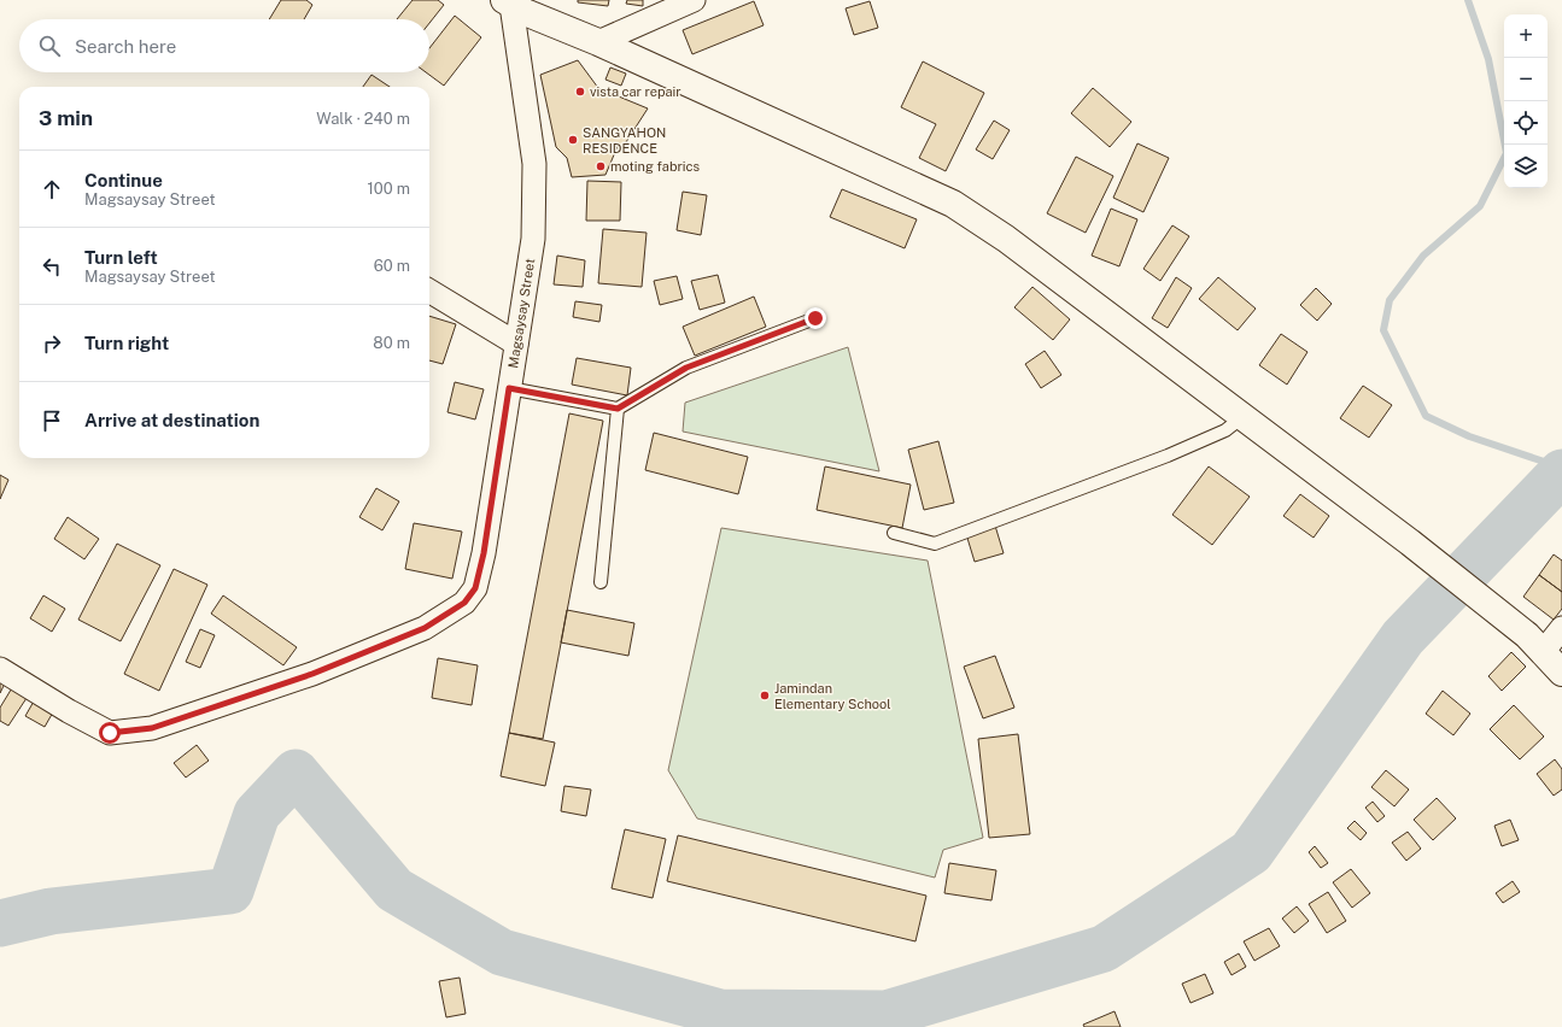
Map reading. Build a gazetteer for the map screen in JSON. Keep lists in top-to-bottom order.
{
  "streets": {
    "street": ["Magsaysay Street"]
  },
  "places": [
    "vista car repair",
    "SANGYAHON RESIDENCE",
    "moting fabrics",
    "Jamindan Elementary School"
  ],
  "page": {
    "map_buttons": ["+", "−"],
    "search": "Search here",
    "heading": ["3 min", "Walk · 240 m"],
    "list": [
      ["Continue", "Magsaysay Street", "100 m"],
      ["Turn left", "Magsaysay Street", "60 m"],
      ["Turn right", "80 m"],
      "Arrive at destination"
    ]
  }
}
